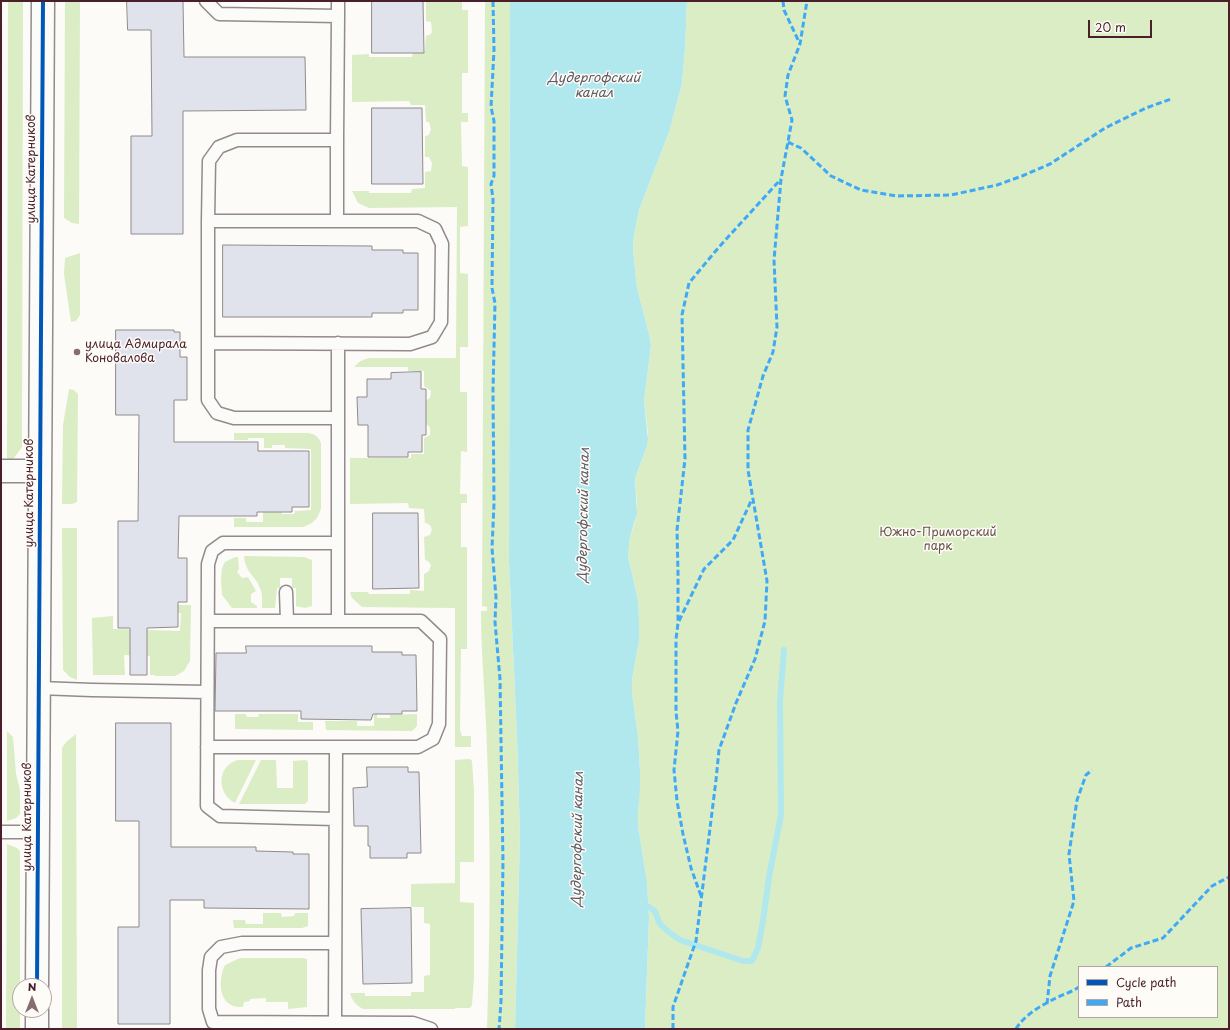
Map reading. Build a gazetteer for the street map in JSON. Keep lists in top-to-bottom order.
{
  "streets": {
    "street": ["улица Катерников"]
  },
  "water": ["Дудергофский канал"],
  "parks": ["Южно-Приморский парк"],
  "places": ["улица Адмирала Коновалова"],
  "legend": ["Cycle path", "Path"],
  "scale_bar": "20 m",
  "north": "top"
}
